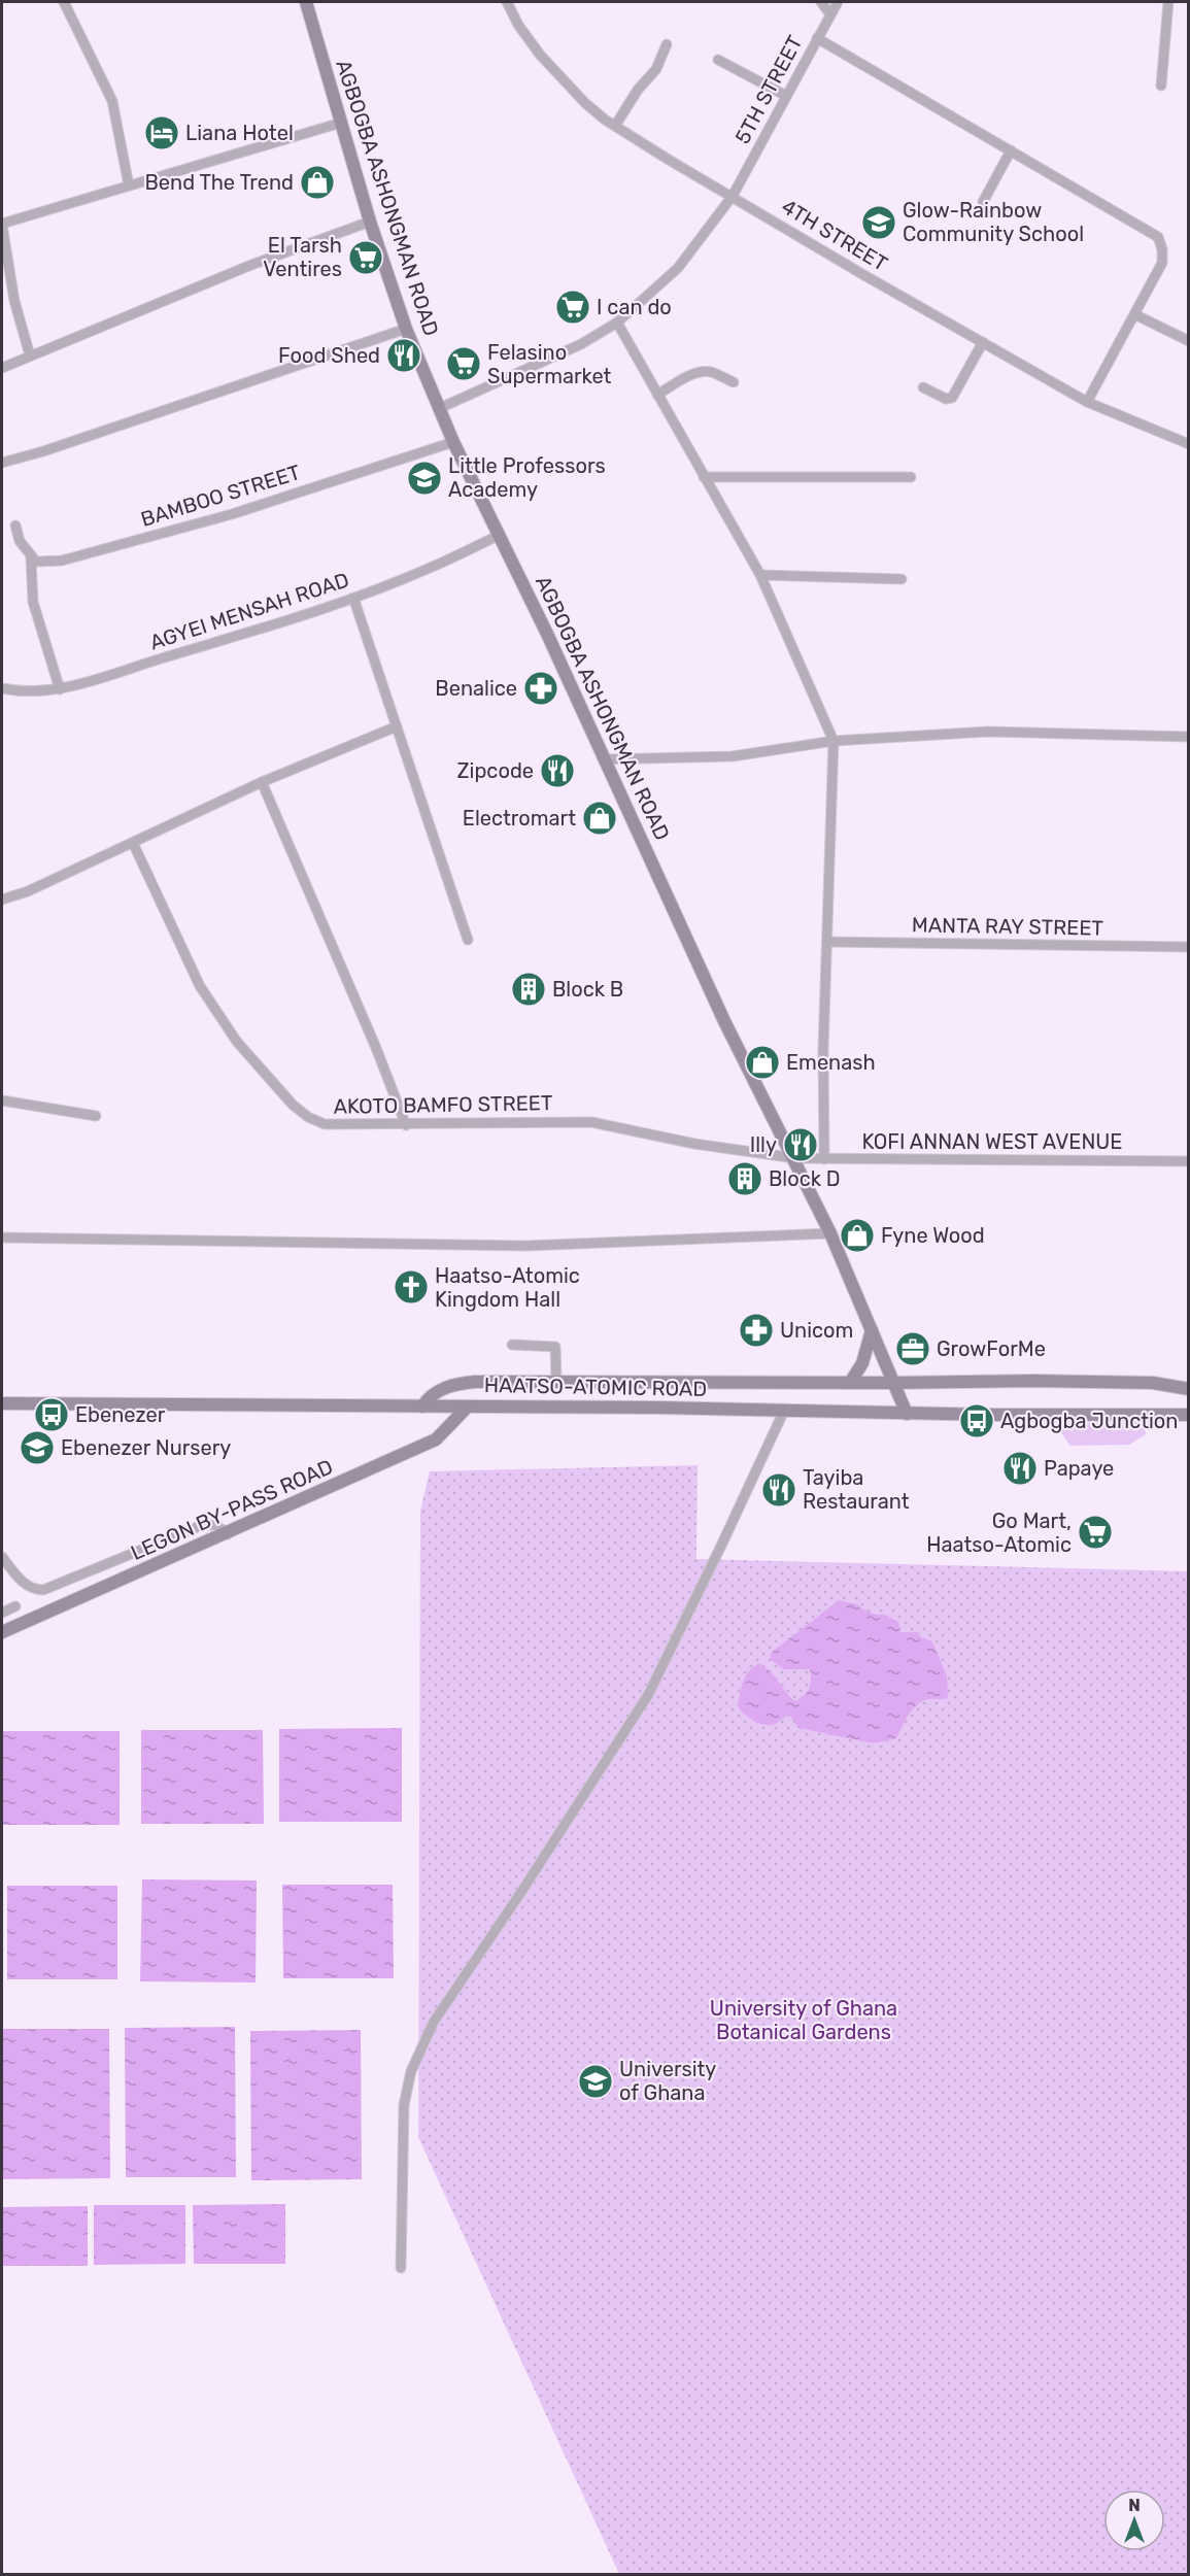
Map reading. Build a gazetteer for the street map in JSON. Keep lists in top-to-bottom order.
{
  "streets": {
    "street": [
      "5TH STREET",
      "AGBOGBA ASHONGMAN ROAD",
      "4TH STREET",
      "BAMBOO STREET",
      "AGYEI MENSAH ROAD",
      "MANTA RAY STREET",
      "AKOTO BAMFO STREET",
      "KOFI ANNAN WEST AVENUE",
      "HAATSO-ATOMIC ROAD",
      "LEGON BY-PASS ROAD"
    ]
  },
  "crossings": [
    ["5TH STREET", "AGBOGBA ASHONGMAN ROAD"],
    ["5TH STREET", "4TH STREET"],
    ["AGBOGBA ASHONGMAN ROAD", "BAMBOO STREET"],
    ["AGBOGBA ASHONGMAN ROAD", "AGYEI MENSAH ROAD"],
    ["AGBOGBA ASHONGMAN ROAD", "AKOTO BAMFO STREET"],
    ["AGBOGBA ASHONGMAN ROAD", "KOFI ANNAN WEST AVENUE"],
    ["AGBOGBA ASHONGMAN ROAD", "HAATSO-ATOMIC ROAD"],
    ["AKOTO BAMFO STREET", "KOFI ANNAN WEST AVENUE"],
    ["HAATSO-ATOMIC ROAD", "LEGON BY-PASS ROAD"]
  ],
  "parks": ["University of Ghana Botanical Gardens"],
  "places": {
    "hotel": ["Liana Hotel"],
    "shop": [
      "Bend The Trend",
      "Electromart",
      "Emenash",
      "Fyne Wood"
    ],
    "school or university": [
      "Glow-Rainbow Community School",
      "Little Professors Academy",
      "Ebenezer Nursery",
      "University of Ghana"
    ],
    "supermarket": [
      "El Tarsh Ventires",
      "I can do",
      "Felasino Supermarket",
      "Go Mart, Haatso-Atomic"
    ],
    "restaurant": [
      "Food Shed",
      "Zipcode",
      "Illy",
      "Papaye",
      "Tayiba Restaurant"
    ],
    "pharmacy": ["Benalice", "Unicom"],
    "building": ["Block B", "Block D"],
    "church": ["Haatso-Atomic Kingdom Hall"],
    "office": ["GrowForMe"],
    "bus stop": ["Ebenezer", "Agbogba Junction"]
  },
  "north": "top"
}
